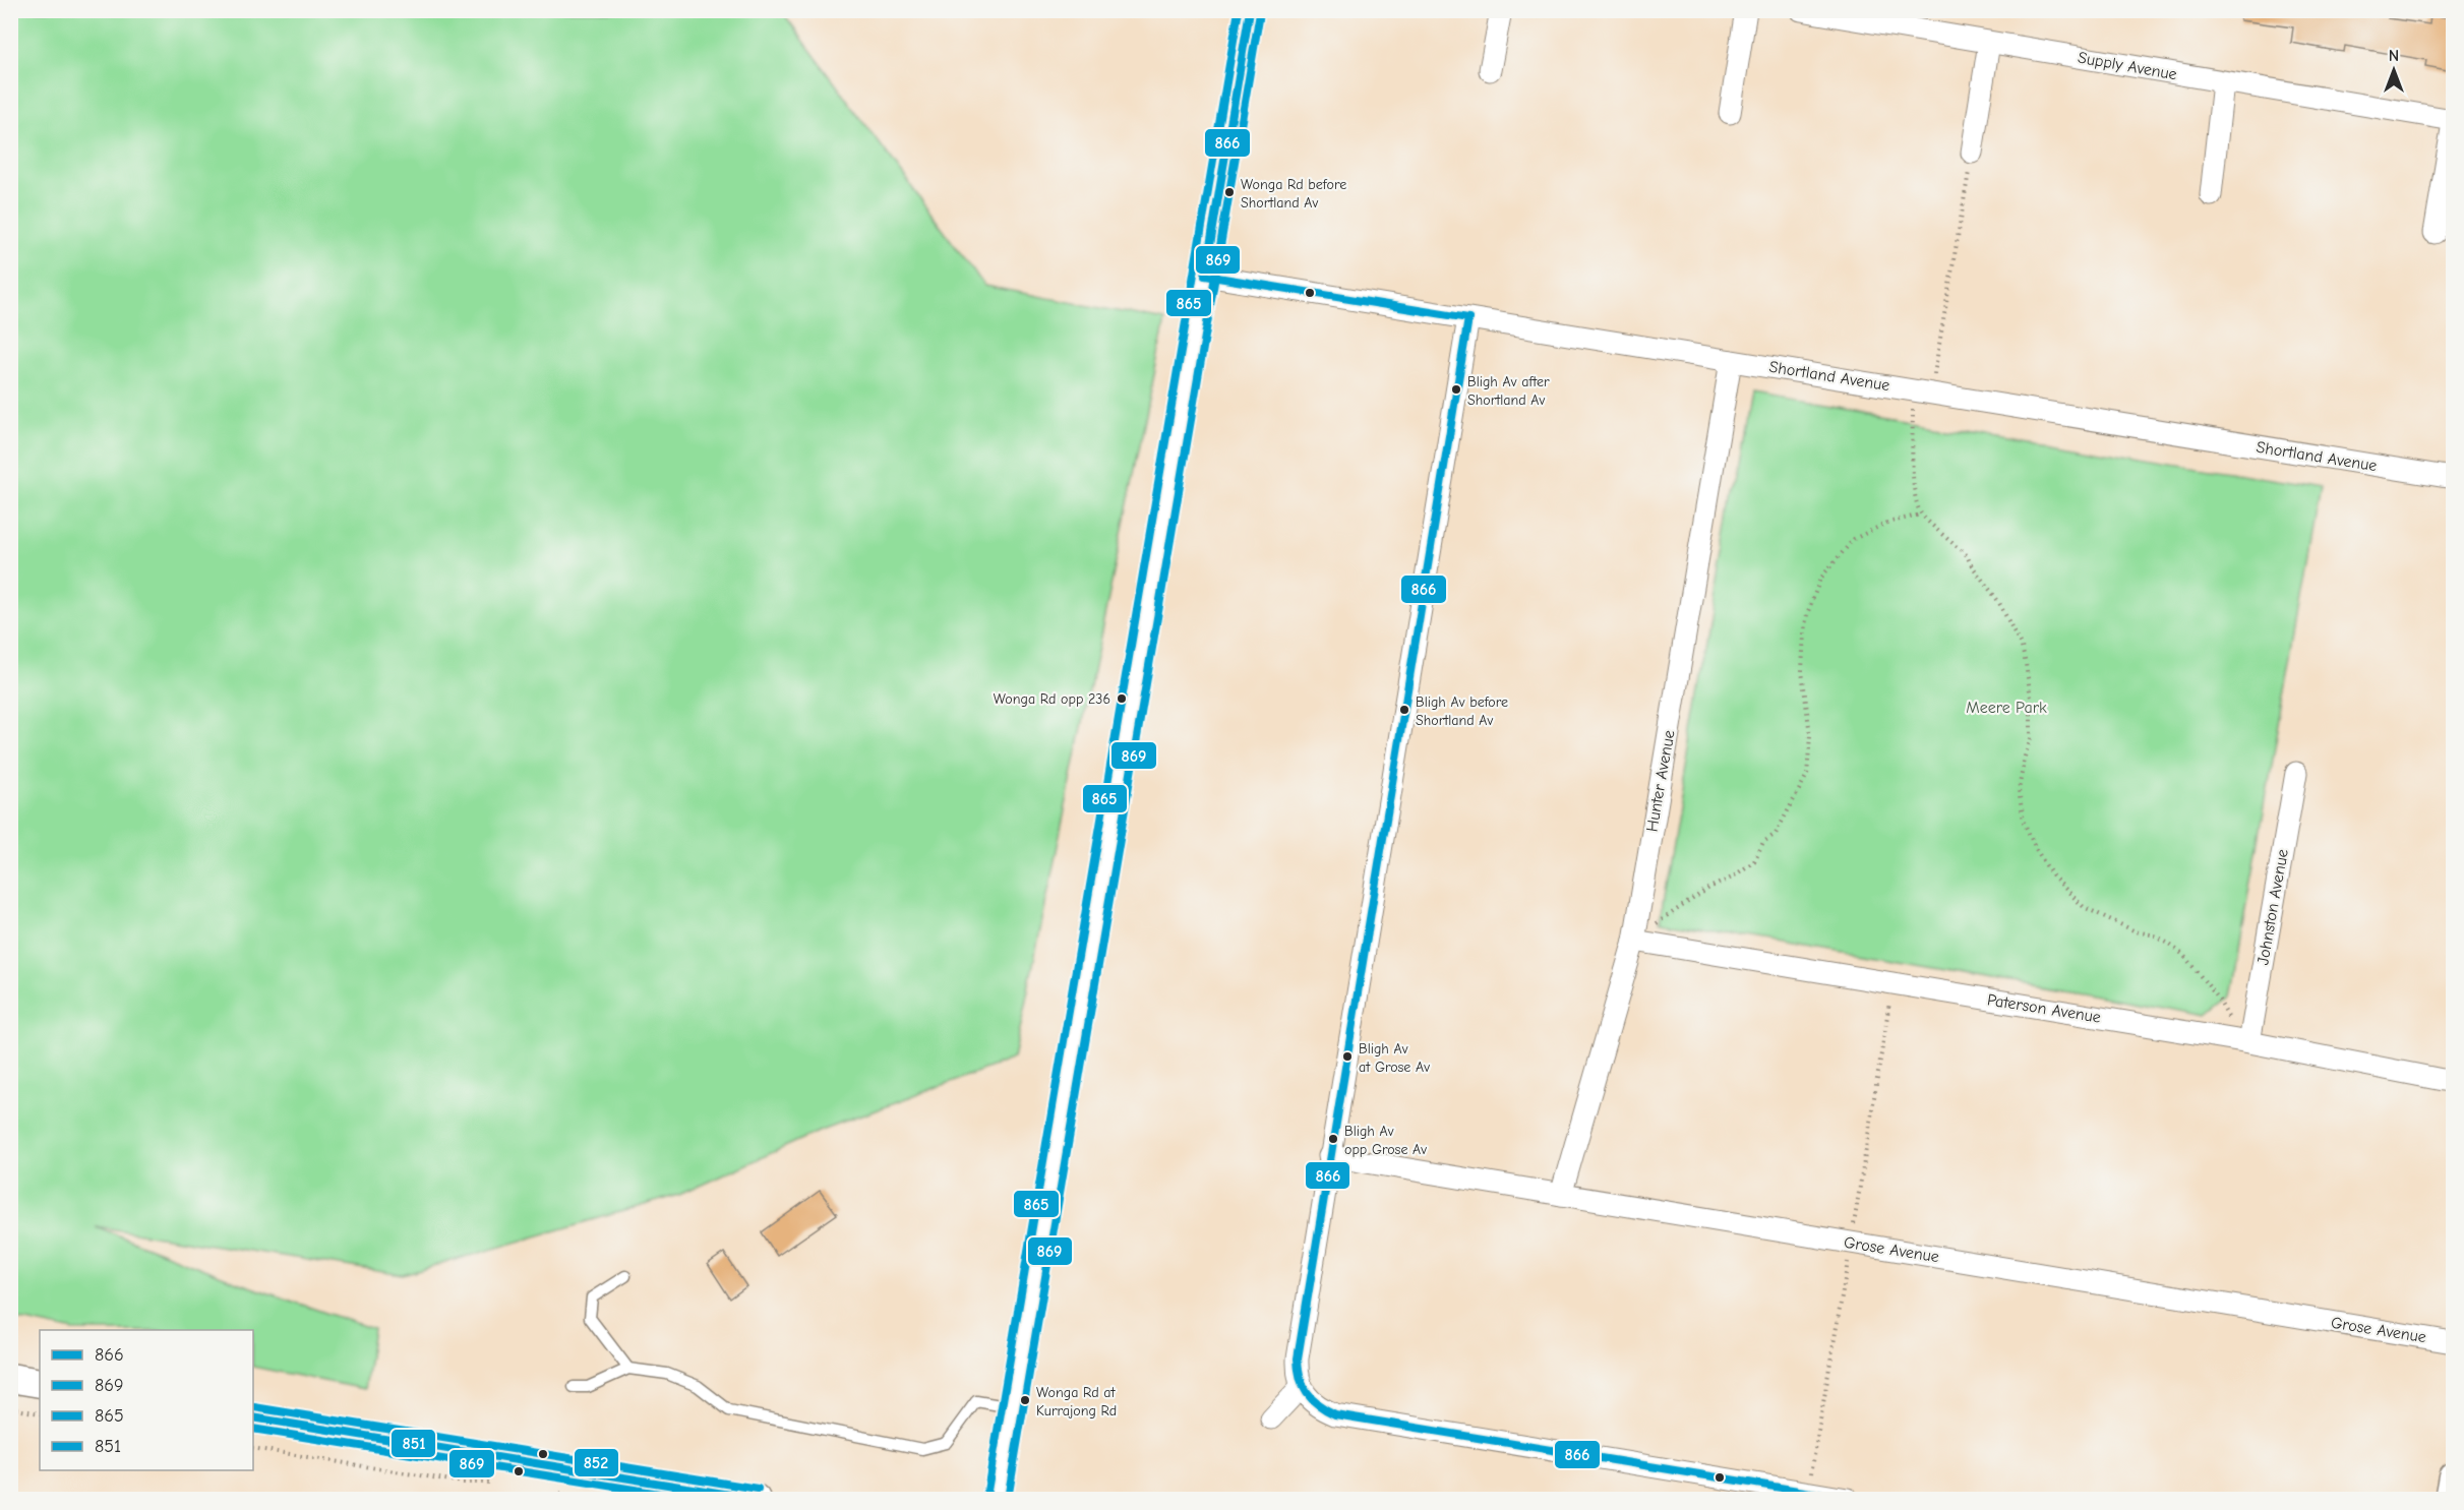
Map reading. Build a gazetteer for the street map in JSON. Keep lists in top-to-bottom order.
{
  "streets": {
    "street": [
      "Supply Avenue",
      "Shortland Avenue",
      "Hunter Avenue",
      "Johnston Avenue",
      "Paterson Avenue",
      "Grose Avenue"
    ]
  },
  "crossings": [
    ["Shortland Avenue", "Hunter Avenue"],
    ["Hunter Avenue", "Paterson Avenue"],
    ["Hunter Avenue", "Grose Avenue"],
    ["Johnston Avenue", "Paterson Avenue"]
  ],
  "parks": ["Meere Park"],
  "places": [
    "Wonga Rd before Shortland Av",
    "Bligh Av after Shortland Av",
    "Wonga Rd opp 236",
    "Bligh Av before Shortland Av",
    "Bligh Av at Grose Av",
    "Bligh Av opp Grose Av",
    "Wonga Rd at Kurrajong Rd"
  ],
  "lines": [
    "transit line 866",
    "transit line 865",
    "transit line 869",
    "transit line 852",
    "transit line 851"
  ],
  "legend": [
    "866",
    "869",
    "865",
    "851"
  ],
  "north": "top"
}
